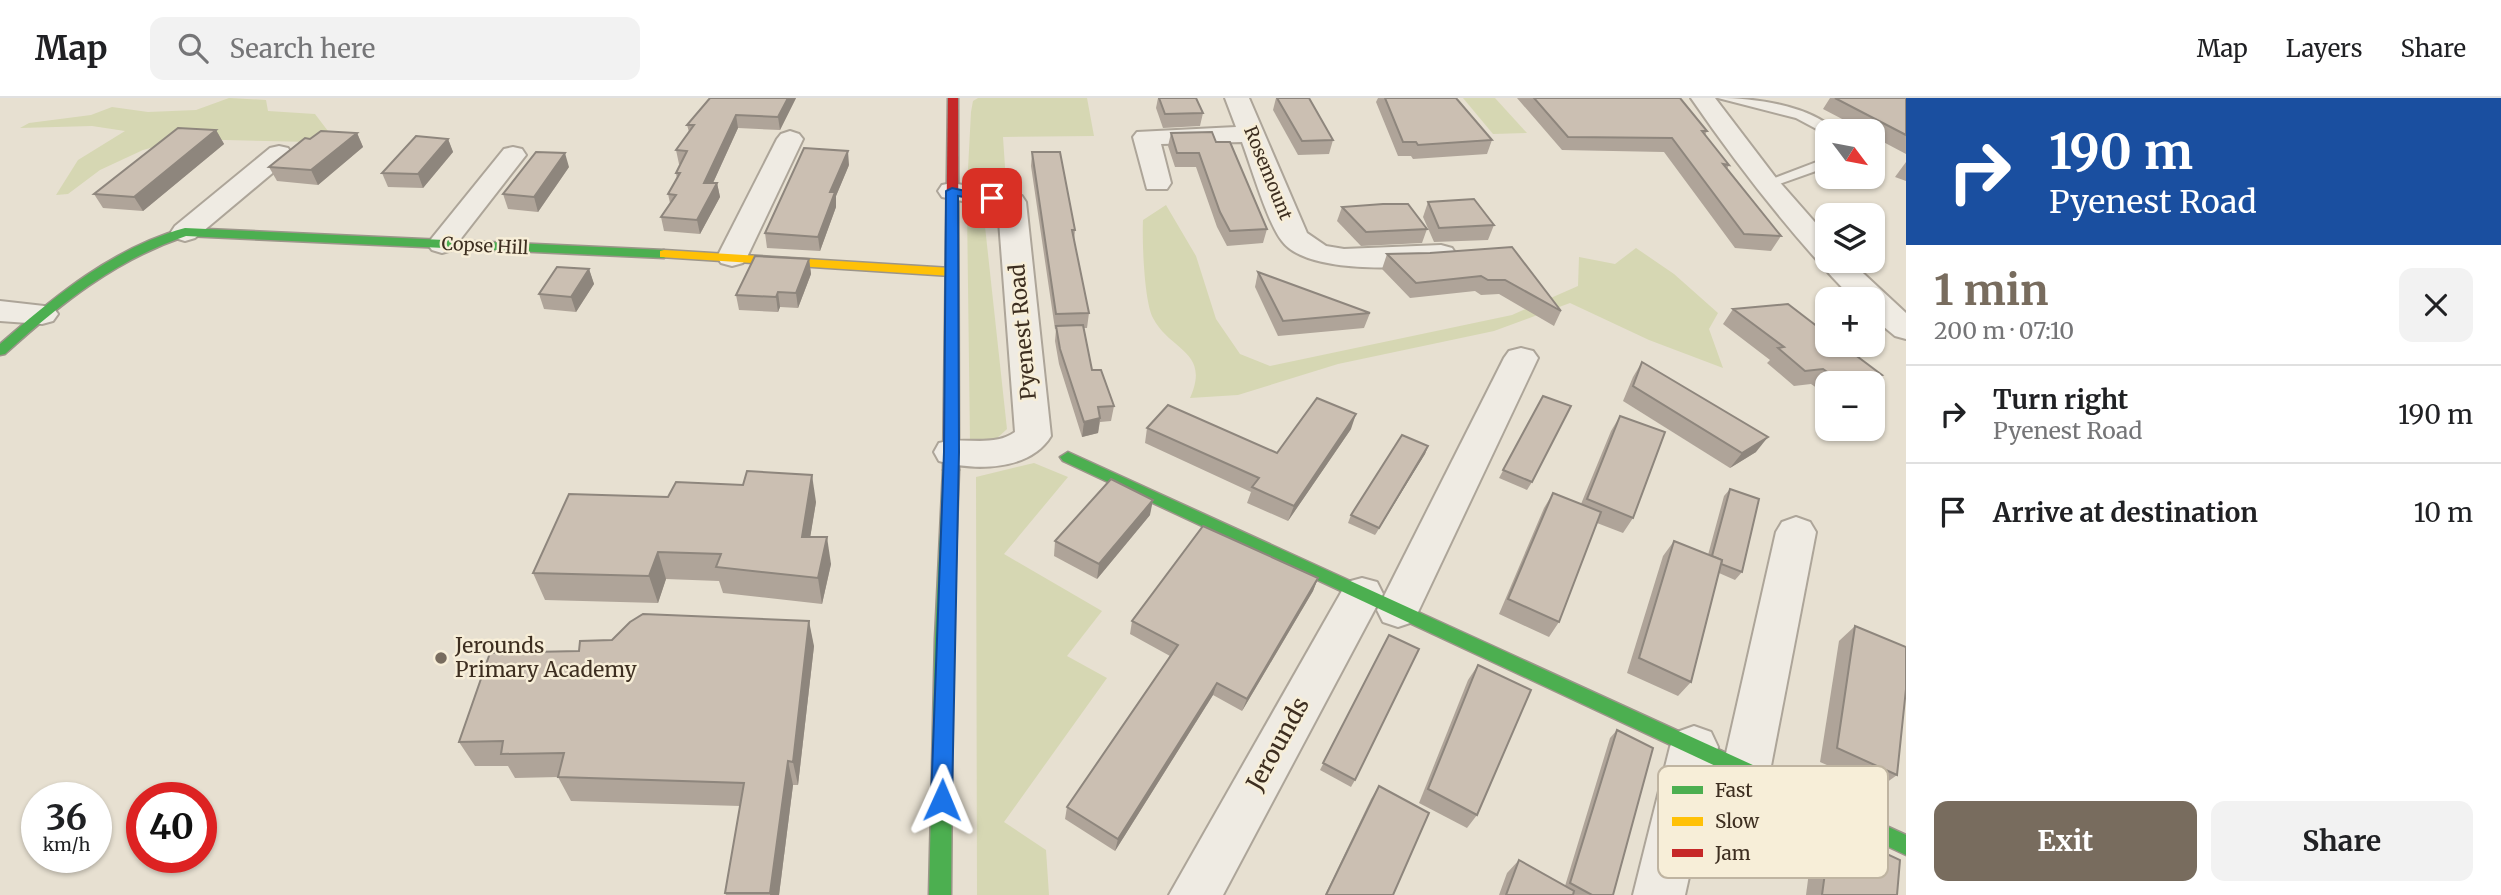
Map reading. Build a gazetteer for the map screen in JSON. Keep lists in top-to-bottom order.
{
  "streets": {
    "street": [
      "Rosemount",
      "Copse Hill",
      "Pyenest Road",
      "Jerounds"
    ]
  },
  "places": ["Jerounds Primary Academy"],
  "legend": ["Fast", "Slow", "Jam"],
  "north": "bottom right",
  "page": {
    "header": "Map",
    "search": "Search here",
    "nav": ["Map", "Layers", "Share"],
    "turn": ["190 m", "Pyenest Road"],
    "map_buttons": ["+", "−"],
    "heading": ["1 min", "200 m · 07:10"],
    "list": [
      {
        "name": "Turn right",
        "note": "Pyenest Road",
        "value": "190 m"
      },
      {
        "name": "Arrive at destination",
        "value": "10 m"
      }
    ],
    "speed": "36 km/h",
    "limit": "40",
    "buttons": ["Exit", "Share"]
  }
}
